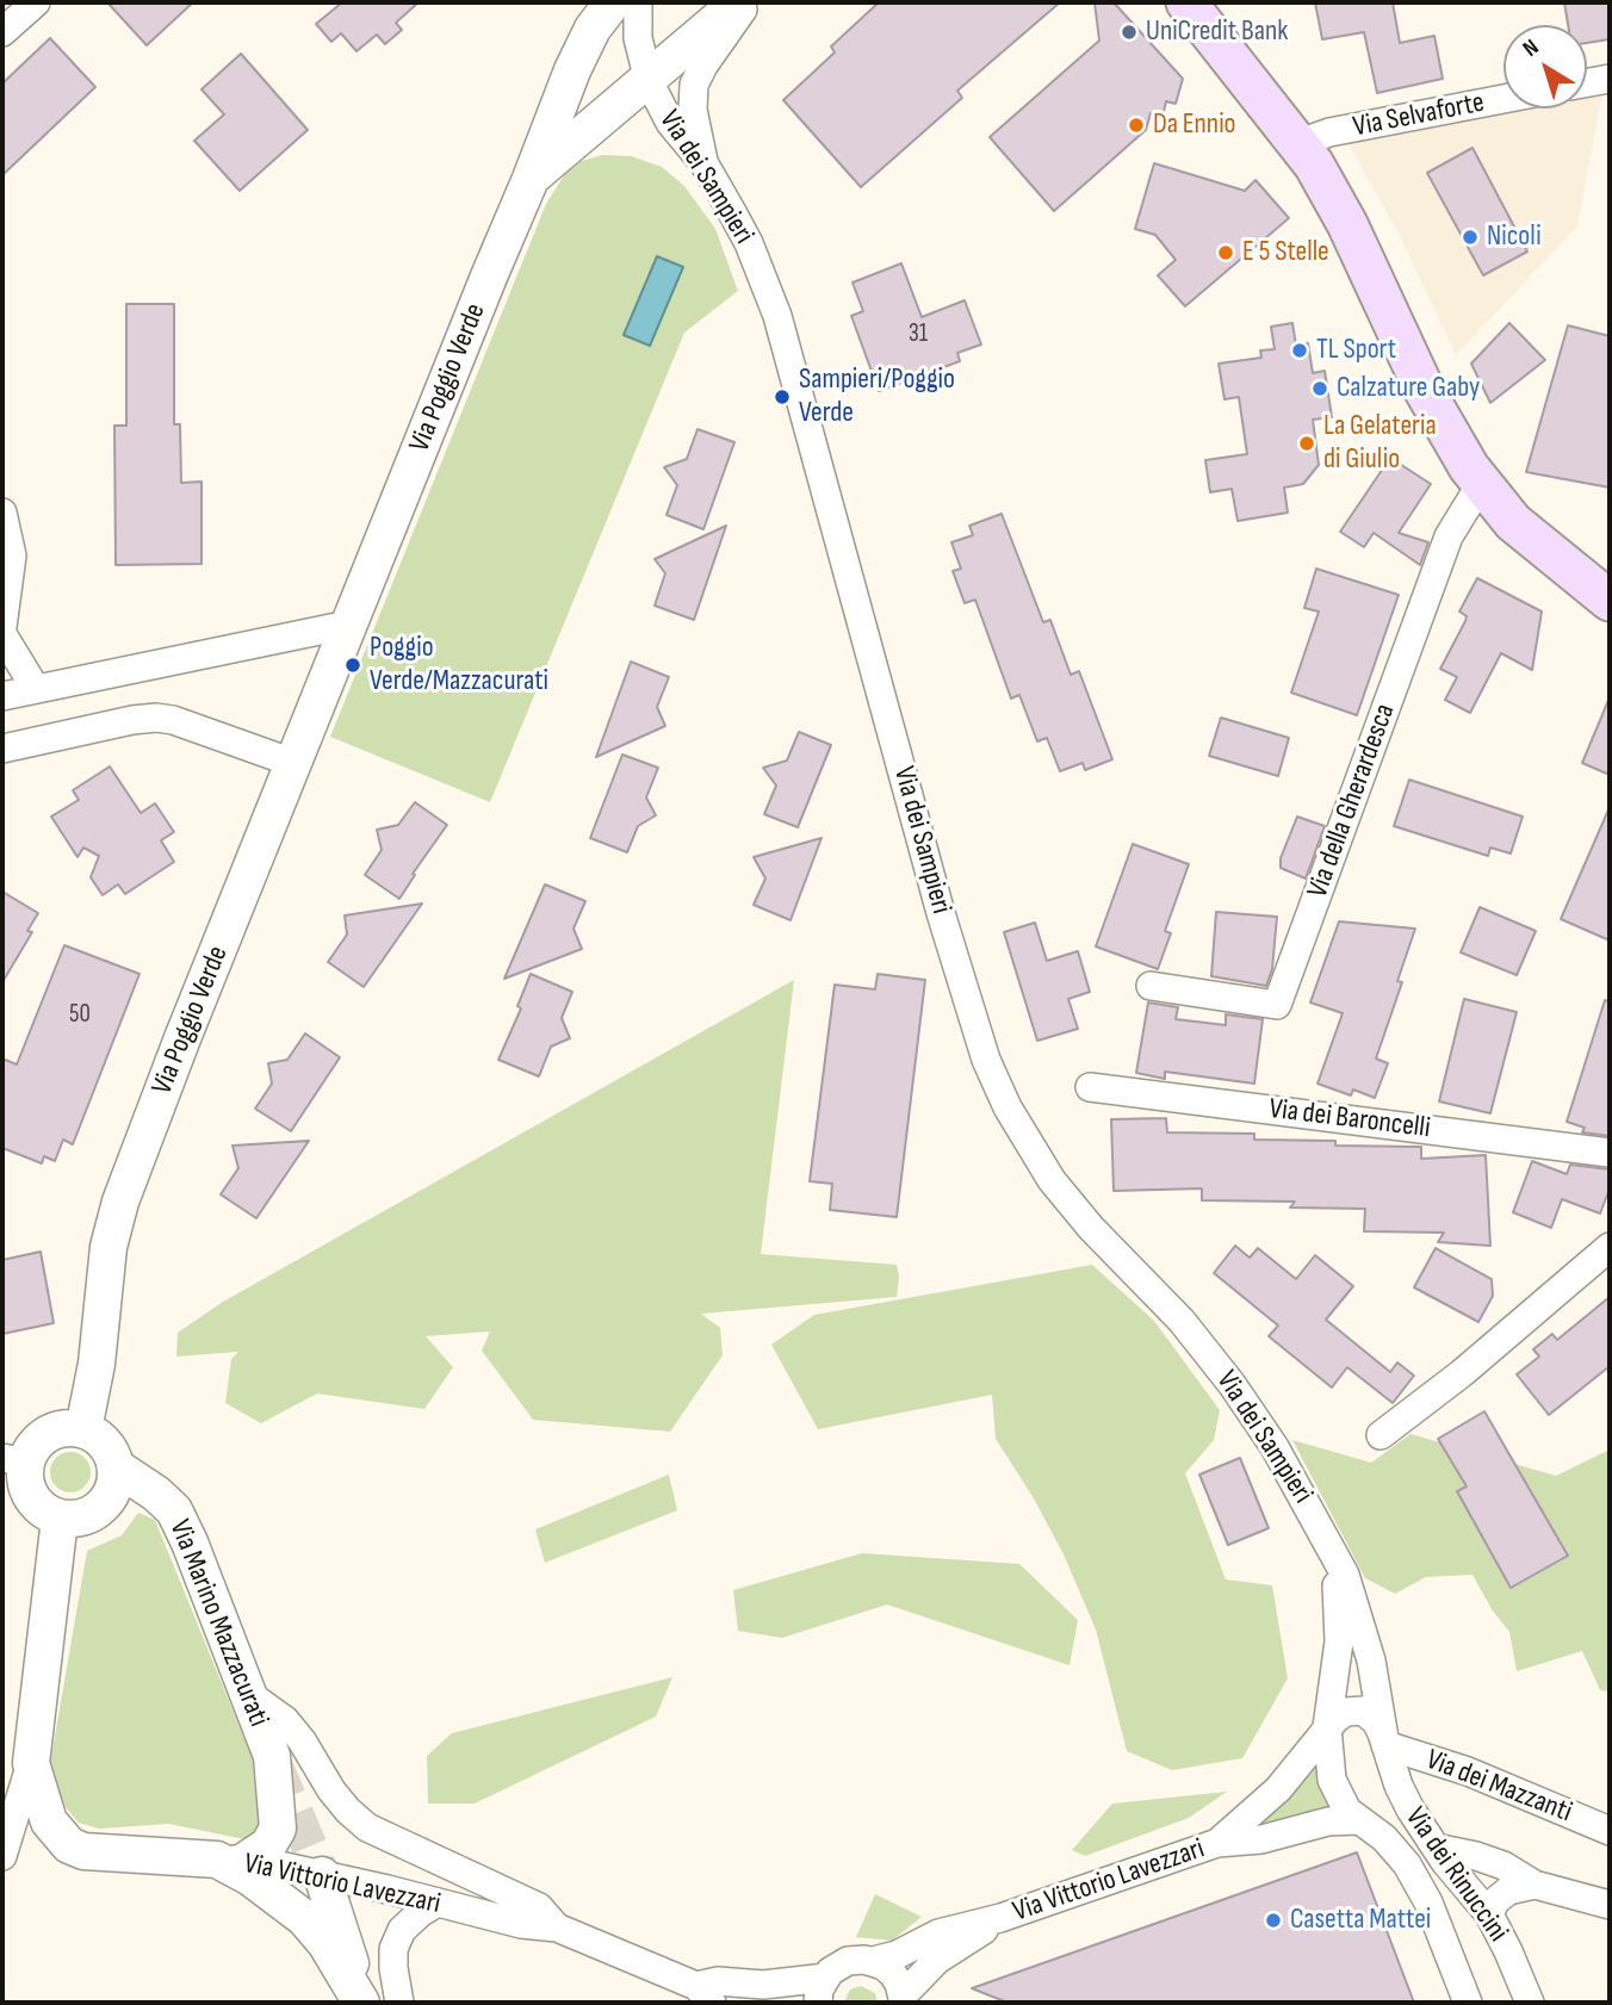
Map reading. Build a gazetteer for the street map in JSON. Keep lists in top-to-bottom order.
{
  "streets": {
    "street": [
      "Via Selvaforte",
      "Via dei Sampieri",
      "Via Poggio Verde",
      "Via della Gherardesca",
      "Via dei Baroncelli",
      "Via Marino Mazzacurati",
      "Via dei Mazzanti",
      "Via dei Rinuccini",
      "Via Vittorio Lavezzari"
    ]
  },
  "crossings": [
    ["Via dei Sampieri", "Via Poggio Verde"],
    ["Via dei Sampieri", "Via dei Mazzanti"],
    ["Via dei Sampieri", "Via dei Rinuccini"],
    ["Via dei Sampieri", "Via Vittorio Lavezzari"],
    ["Via Poggio Verde", "Via Marino Mazzacurati"],
    ["Via Marino Mazzacurati", "Via Vittorio Lavezzari"],
    ["Via dei Mazzanti", "Via dei Rinuccini"],
    ["Via dei Mazzanti", "Via Vittorio Lavezzari"],
    ["Via dei Rinuccini", "Via Vittorio Lavezzari"]
  ],
  "places": [
    "UniCredit Bank",
    "Da Ennio",
    "Nicoli",
    "E 5 Stelle",
    "TL Sport",
    "Calzature Gaby",
    "Sampieri/Poggio Verde",
    "La Gelateria di Giulio",
    "Poggio Verde/Mazzacurati",
    "Casetta Mattei"
  ],
  "house_numbers": ["31", "50"],
  "north": "top left"
}
